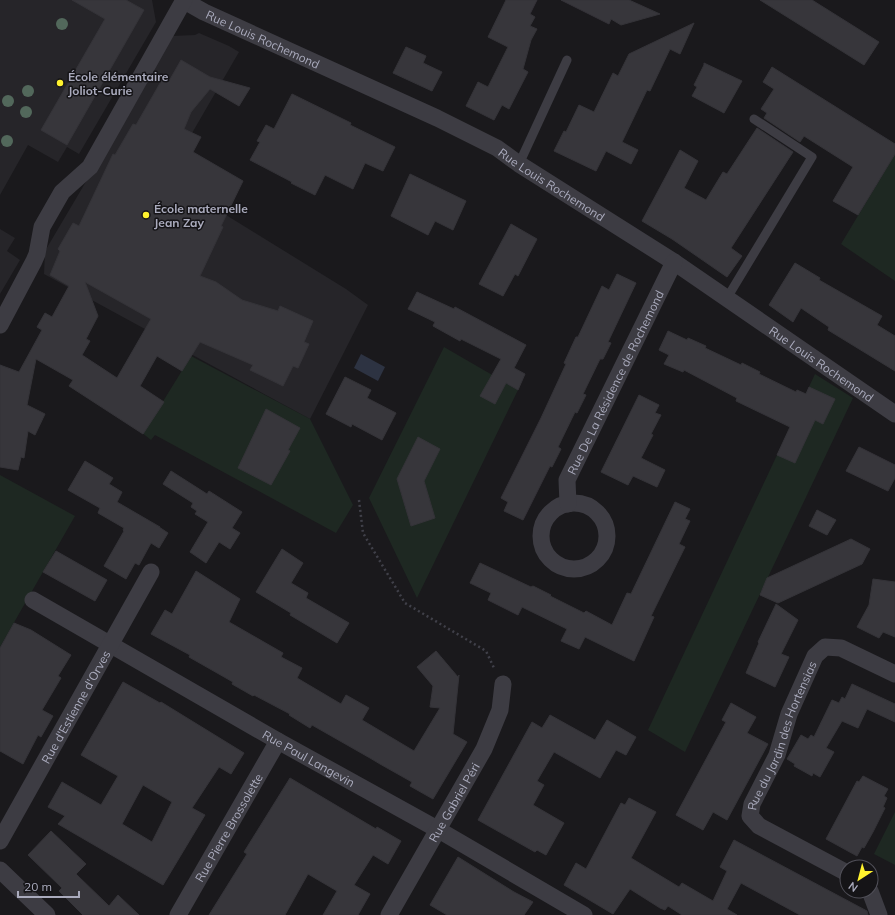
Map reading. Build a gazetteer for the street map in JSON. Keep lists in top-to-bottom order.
{
  "streets": {
    "street": [
      "Rue Louis Rochemond",
      "Rue De La Résidence de Rochemond",
      "Rue d'Estienne d'Orves",
      "Rue du Jardin des Hortensias",
      "Rue Paul Langevin",
      "Rue Gabriel Péri",
      "Rue Pierre Brossolette"
    ]
  },
  "crossings": [
    ["Rue Louis Rochemond", "Rue De La Résidence de Rochemond"],
    ["Rue d'Estienne d'Orves", "Rue Paul Langevin"],
    ["Rue Paul Langevin", "Rue Gabriel Péri"],
    ["Rue Paul Langevin", "Rue Pierre Brossolette"]
  ],
  "places": ["École élémentaire Joliot-Curie", "École maternelle Jean Zay"],
  "scale_bar": "20 m",
  "north": "bottom left"
}
